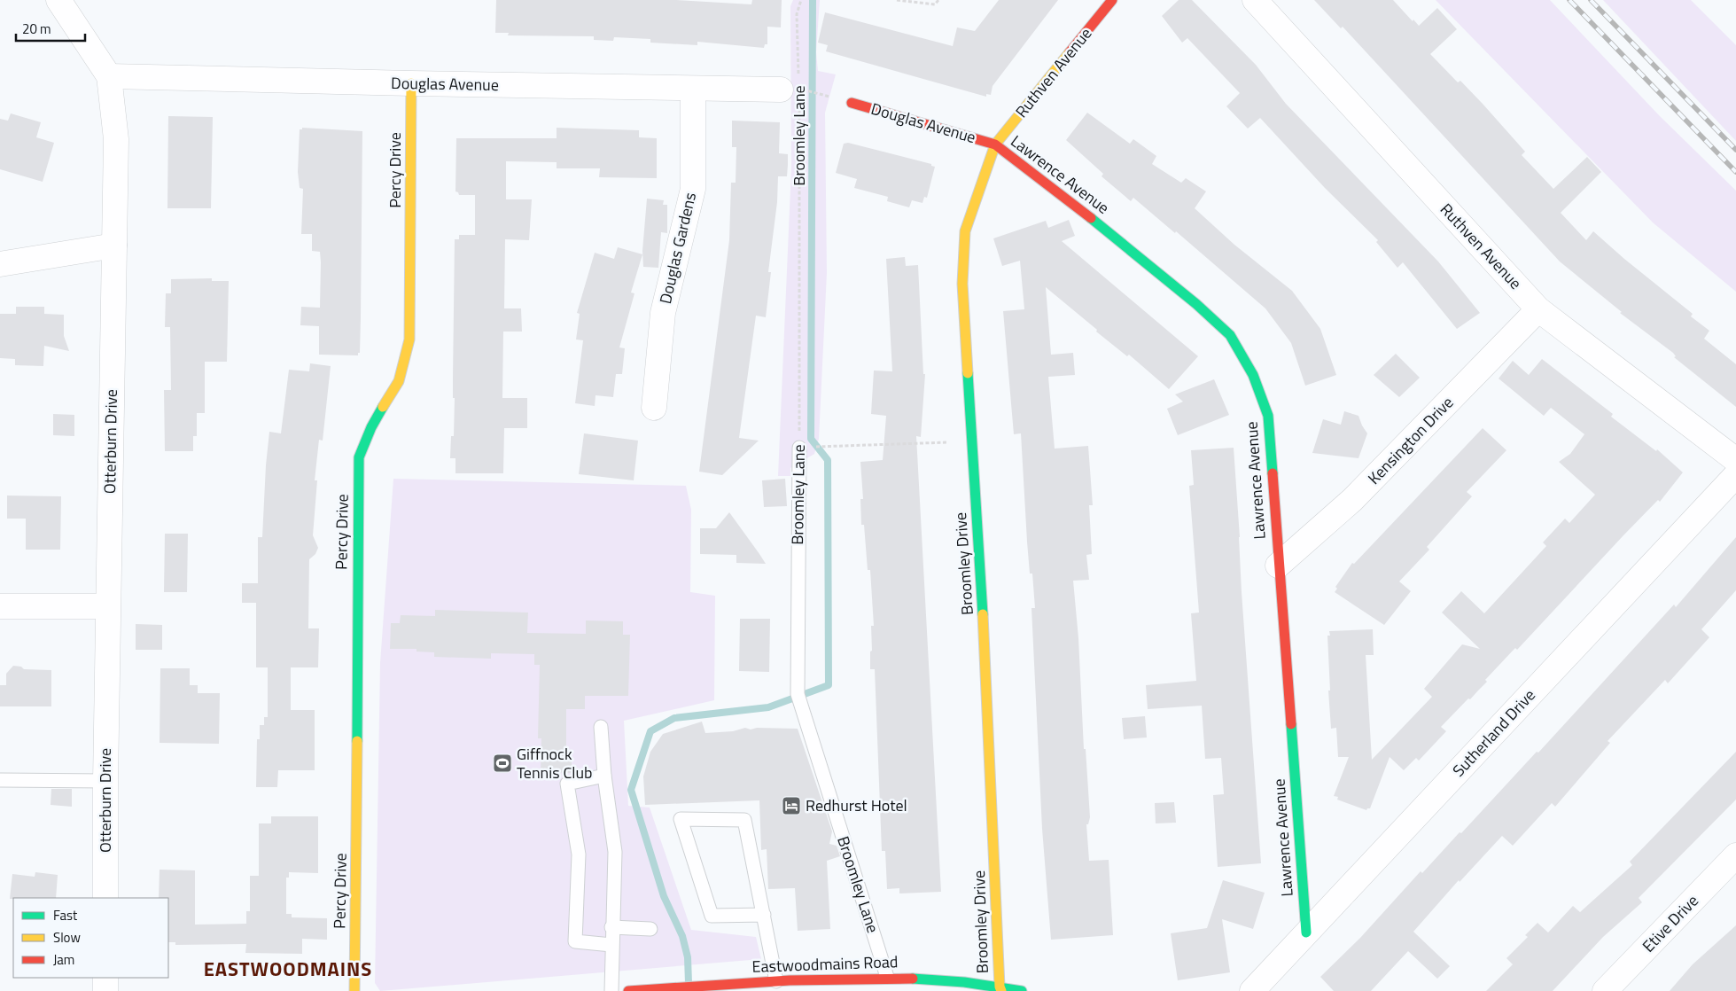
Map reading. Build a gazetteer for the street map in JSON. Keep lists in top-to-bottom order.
{
  "streets": {
    "street": [
      "Ruthven Avenue",
      "Douglas Avenue",
      "Percy Drive",
      "Lawrence Avenue",
      "Douglas Gardens",
      "Kensington Drive",
      "Otterburn Drive",
      "Broomley Drive",
      "Sutherland Drive",
      "Etive Drive",
      "Eastwoodmains Road"
    ],
    "lane": ["Broomley Lane"]
  },
  "crossings": [
    ["Ruthven Avenue", "Douglas Avenue"],
    ["Ruthven Avenue", "Lawrence Avenue"],
    ["Ruthven Avenue", "Kensington Drive"],
    ["Ruthven Avenue", "Broomley Drive"],
    ["Douglas Avenue", "Broomley Lane"],
    ["Douglas Avenue", "Percy Drive"],
    ["Douglas Avenue", "Lawrence Avenue"],
    ["Douglas Avenue", "Douglas Gardens"],
    ["Douglas Avenue", "Otterburn Drive"],
    ["Douglas Avenue", "Broomley Drive"],
    ["Broomley Lane", "Eastwoodmains Road"],
    ["Lawrence Avenue", "Kensington Drive"],
    ["Lawrence Avenue", "Broomley Drive"],
    ["Lawrence Avenue", "Sutherland Drive"],
    ["Broomley Drive", "Eastwoodmains Road"]
  ],
  "districts": ["EASTWOODMAINS"],
  "places": {
    "sports": ["Giffnock Tennis Club"],
    "hotel": ["Redhurst Hotel"]
  },
  "legend": ["Fast", "Slow", "Jam"],
  "scale_bar": "20 m"
}
